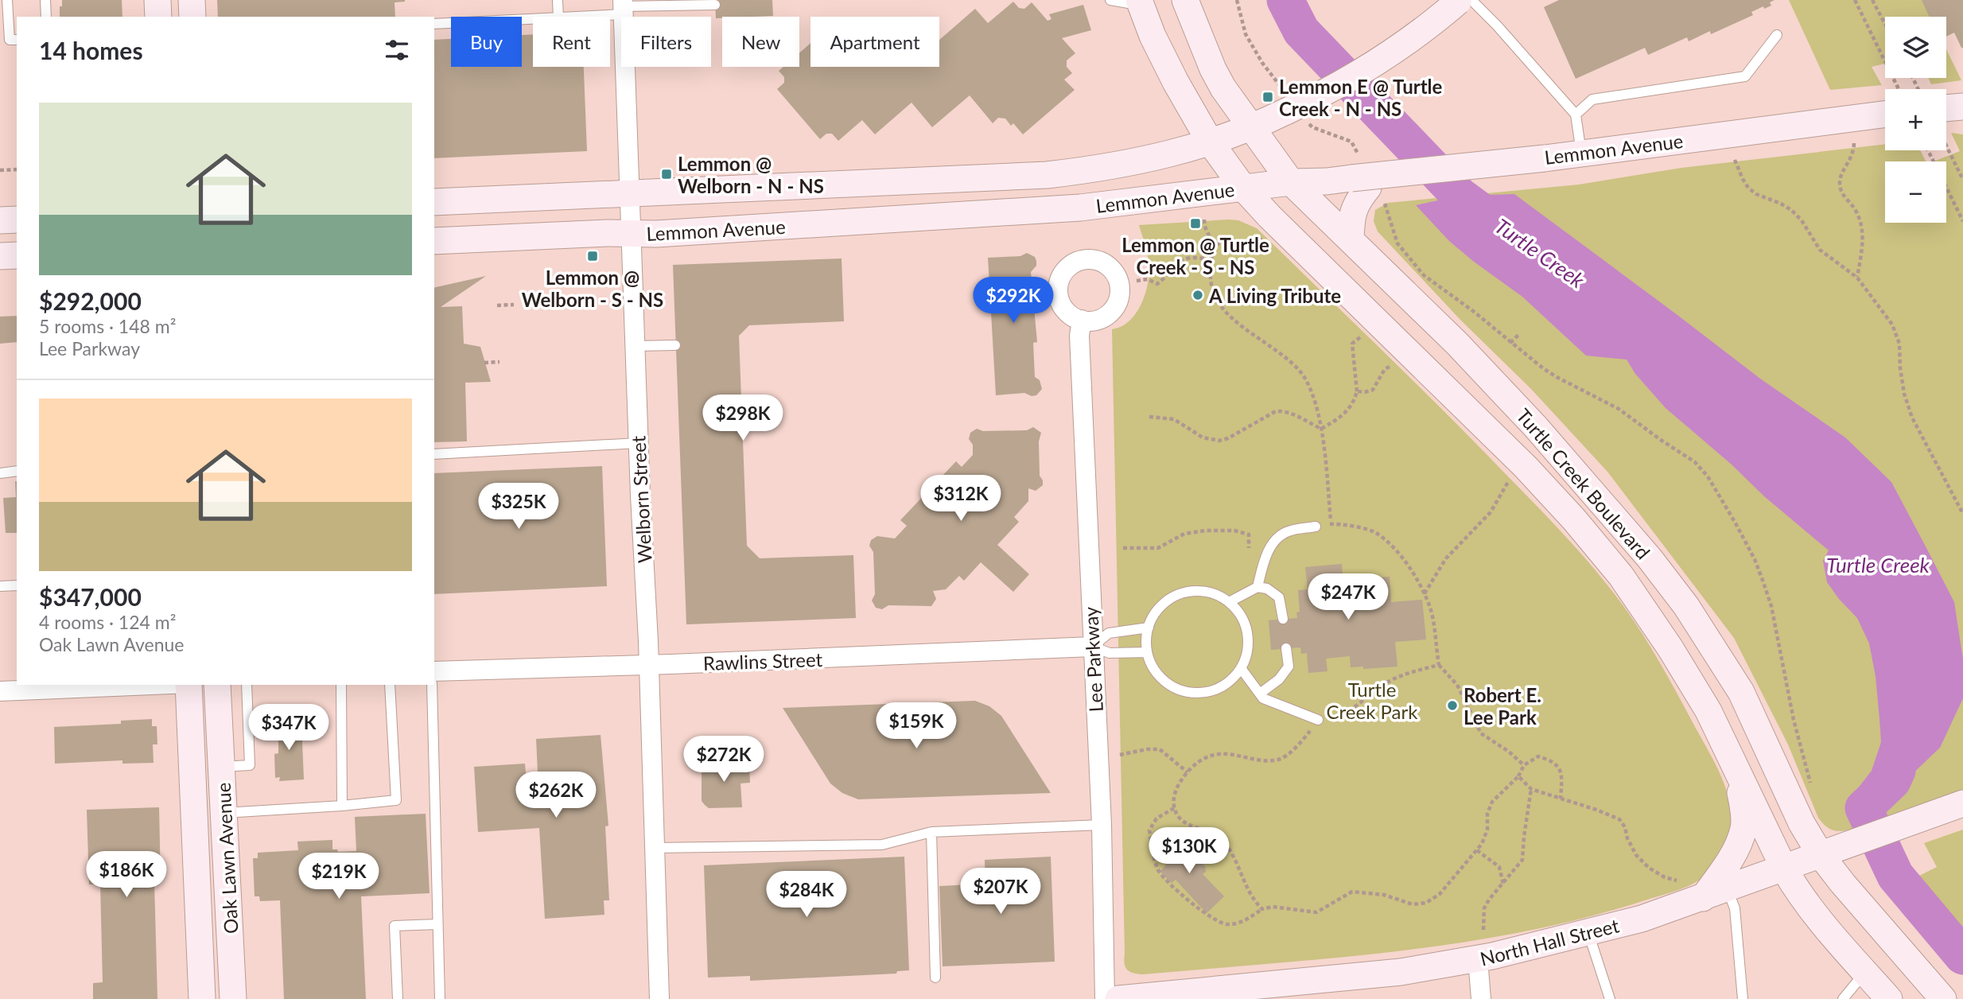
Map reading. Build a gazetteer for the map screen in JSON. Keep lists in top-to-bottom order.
{
  "streets": {
    "main road": [
      "Lemmon Avenue",
      "Turtle Creek Boulevard",
      "Oak Lawn Avenue",
      "North Hall Street"
    ],
    "street": ["Welborn Street", "Lee Parkway", "Rawlins Street"]
  },
  "crossings": [
    ["Lemmon Avenue", "Turtle Creek Boulevard"],
    ["Lemmon Avenue", "Welborn Street"],
    ["Turtle Creek Boulevard", "North Hall Street"],
    ["Welborn Street", "Rawlins Street"],
    ["Lee Parkway", "Rawlins Street"]
  ],
  "water": ["Turtle Creek"],
  "parks": ["Turtle Creek Park"],
  "places": {
    "transit": [
      "Lemmon E @ Turtle Creek - N - NS",
      "Lemmon @ Welborn - N - NS",
      "Lemmon @ Turtle Creek - S - NS",
      "Lemmon @ Welborn - S - NS"
    ],
    "other": ["A Living Tribute", "Robert E. Lee Park"]
  },
  "page": {
    "map_buttons": ["+", "−"],
    "chip": [
      "Buy",
      "Rent",
      "Filters",
      "New",
      "Apartment"
    ],
    "heading": "14 homes",
    "list": [
      {
        "name": "$292,000",
        "note": "5 rooms · 148 m² · Lee Parkway"
      },
      {
        "name": "$347,000",
        "note": "4 rooms · 124 m² · Oak Lawn Avenue"
      }
    ],
    "price": [
      "$292K",
      "$298K",
      "$312K",
      "$325K",
      "$247K",
      "$159K",
      "$347K",
      "$272K",
      "$262K",
      "$130K",
      "$186K",
      "$219K",
      "$207K",
      "$284K"
    ]
  }
}
